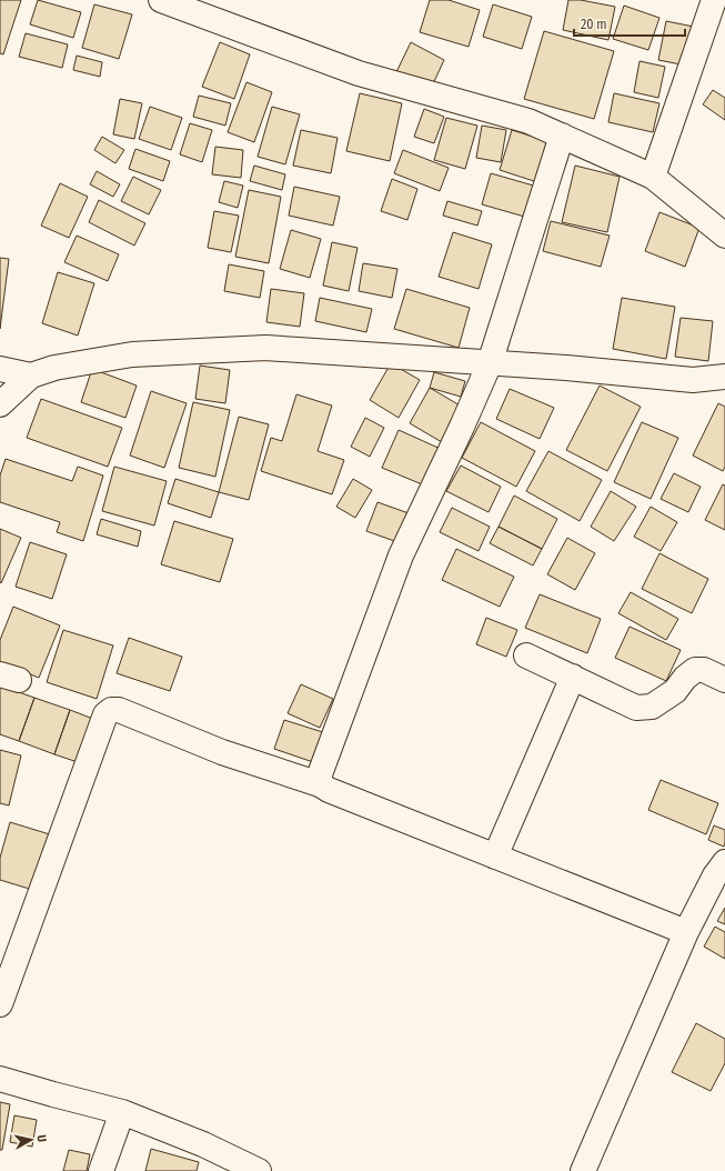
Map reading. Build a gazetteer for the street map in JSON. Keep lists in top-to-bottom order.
{
  "scale_bar": "20 m",
  "north": "right"
}
